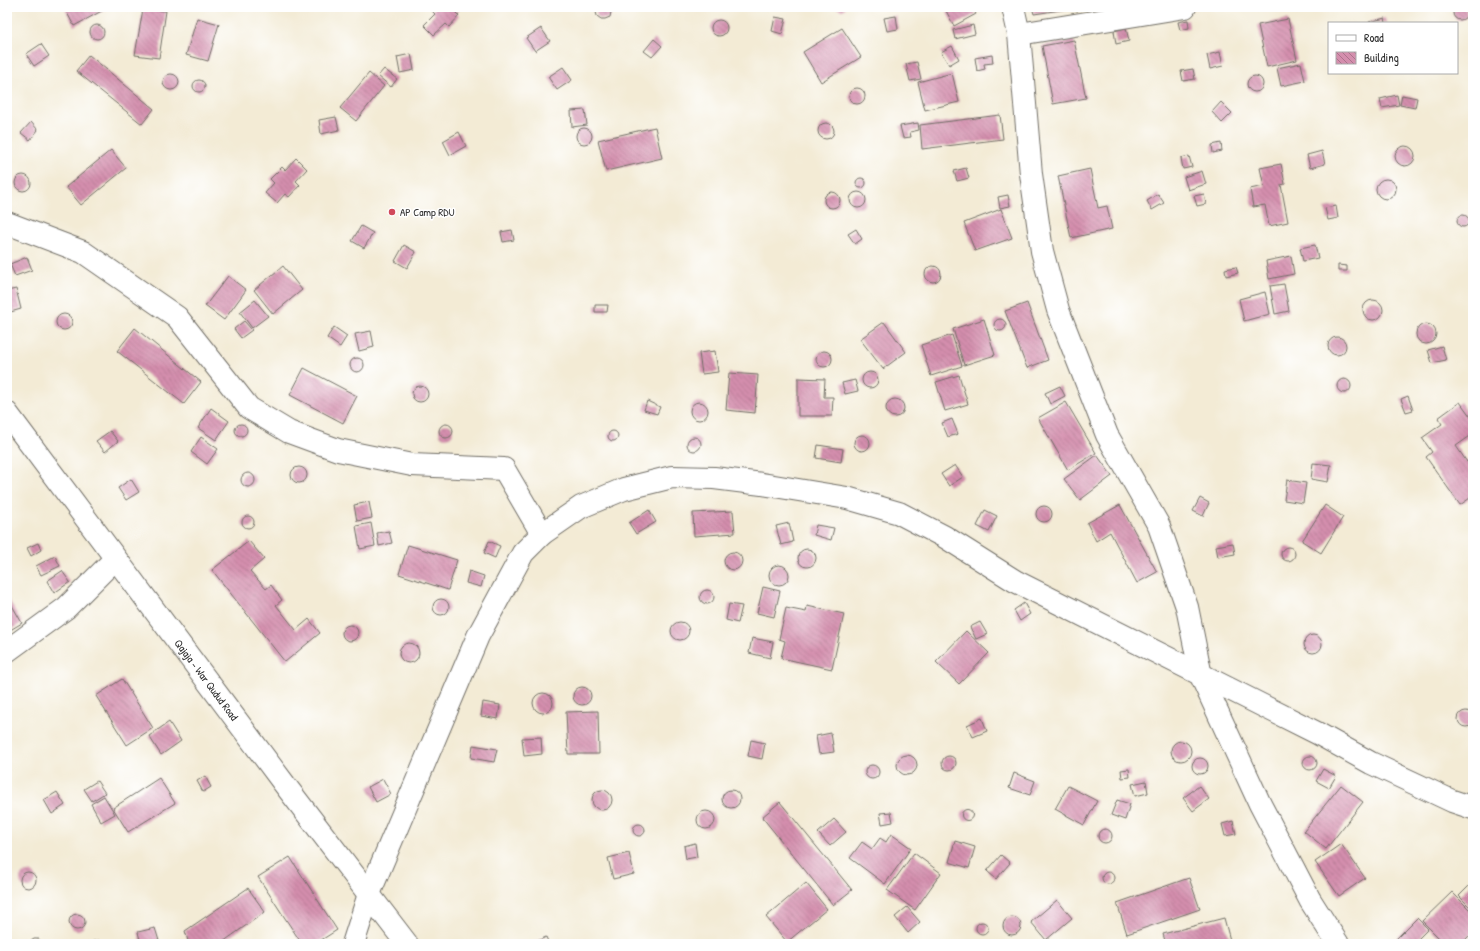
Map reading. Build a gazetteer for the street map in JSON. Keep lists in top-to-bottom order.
{
  "streets": {
    "street": ["Qajaja - War Qudud Road"]
  },
  "places": ["AP Camp RDU"],
  "legend": ["Road", "Building"]
}
